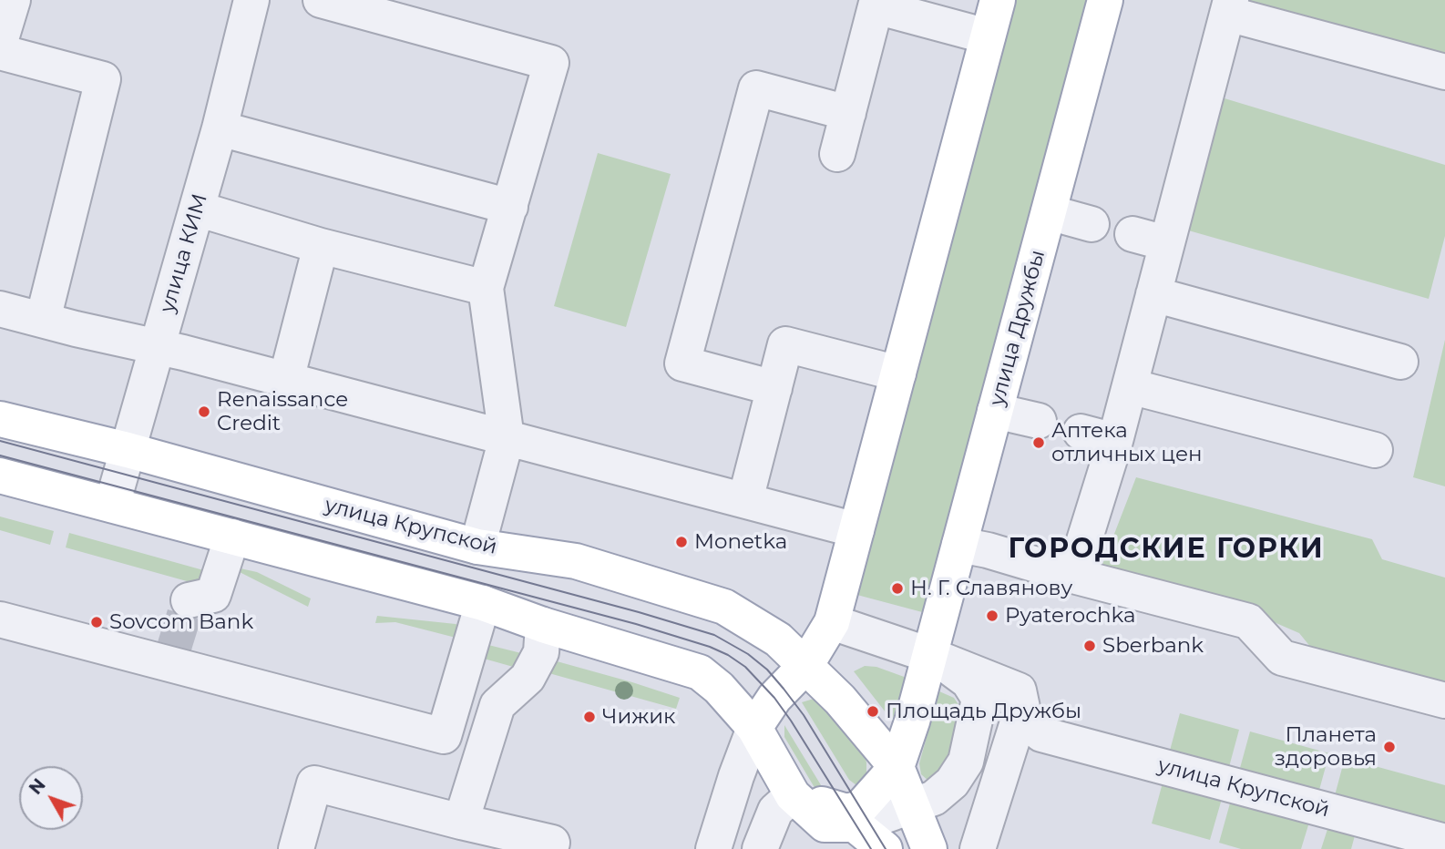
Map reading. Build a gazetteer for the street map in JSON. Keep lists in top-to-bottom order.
{
  "streets": {
    "main road": ["улица Дружбы", "улица Крупской"],
    "street": ["улица КИМ"]
  },
  "crossings": [
    ["улица КИМ", "улица Крупской"]
  ],
  "districts": ["ГОРОДСКИЕ ГОРКИ"],
  "places": [
    "Renaissance Credit",
    "Аптека отличных цен",
    "Monetka",
    "Н. Г. Славянову",
    "Pyaterochka",
    "Sovcom Bank",
    "Sberbank",
    "Площадь Дружбы",
    "Чижик",
    "Планета здоровья"
  ],
  "north": "top left"
}
